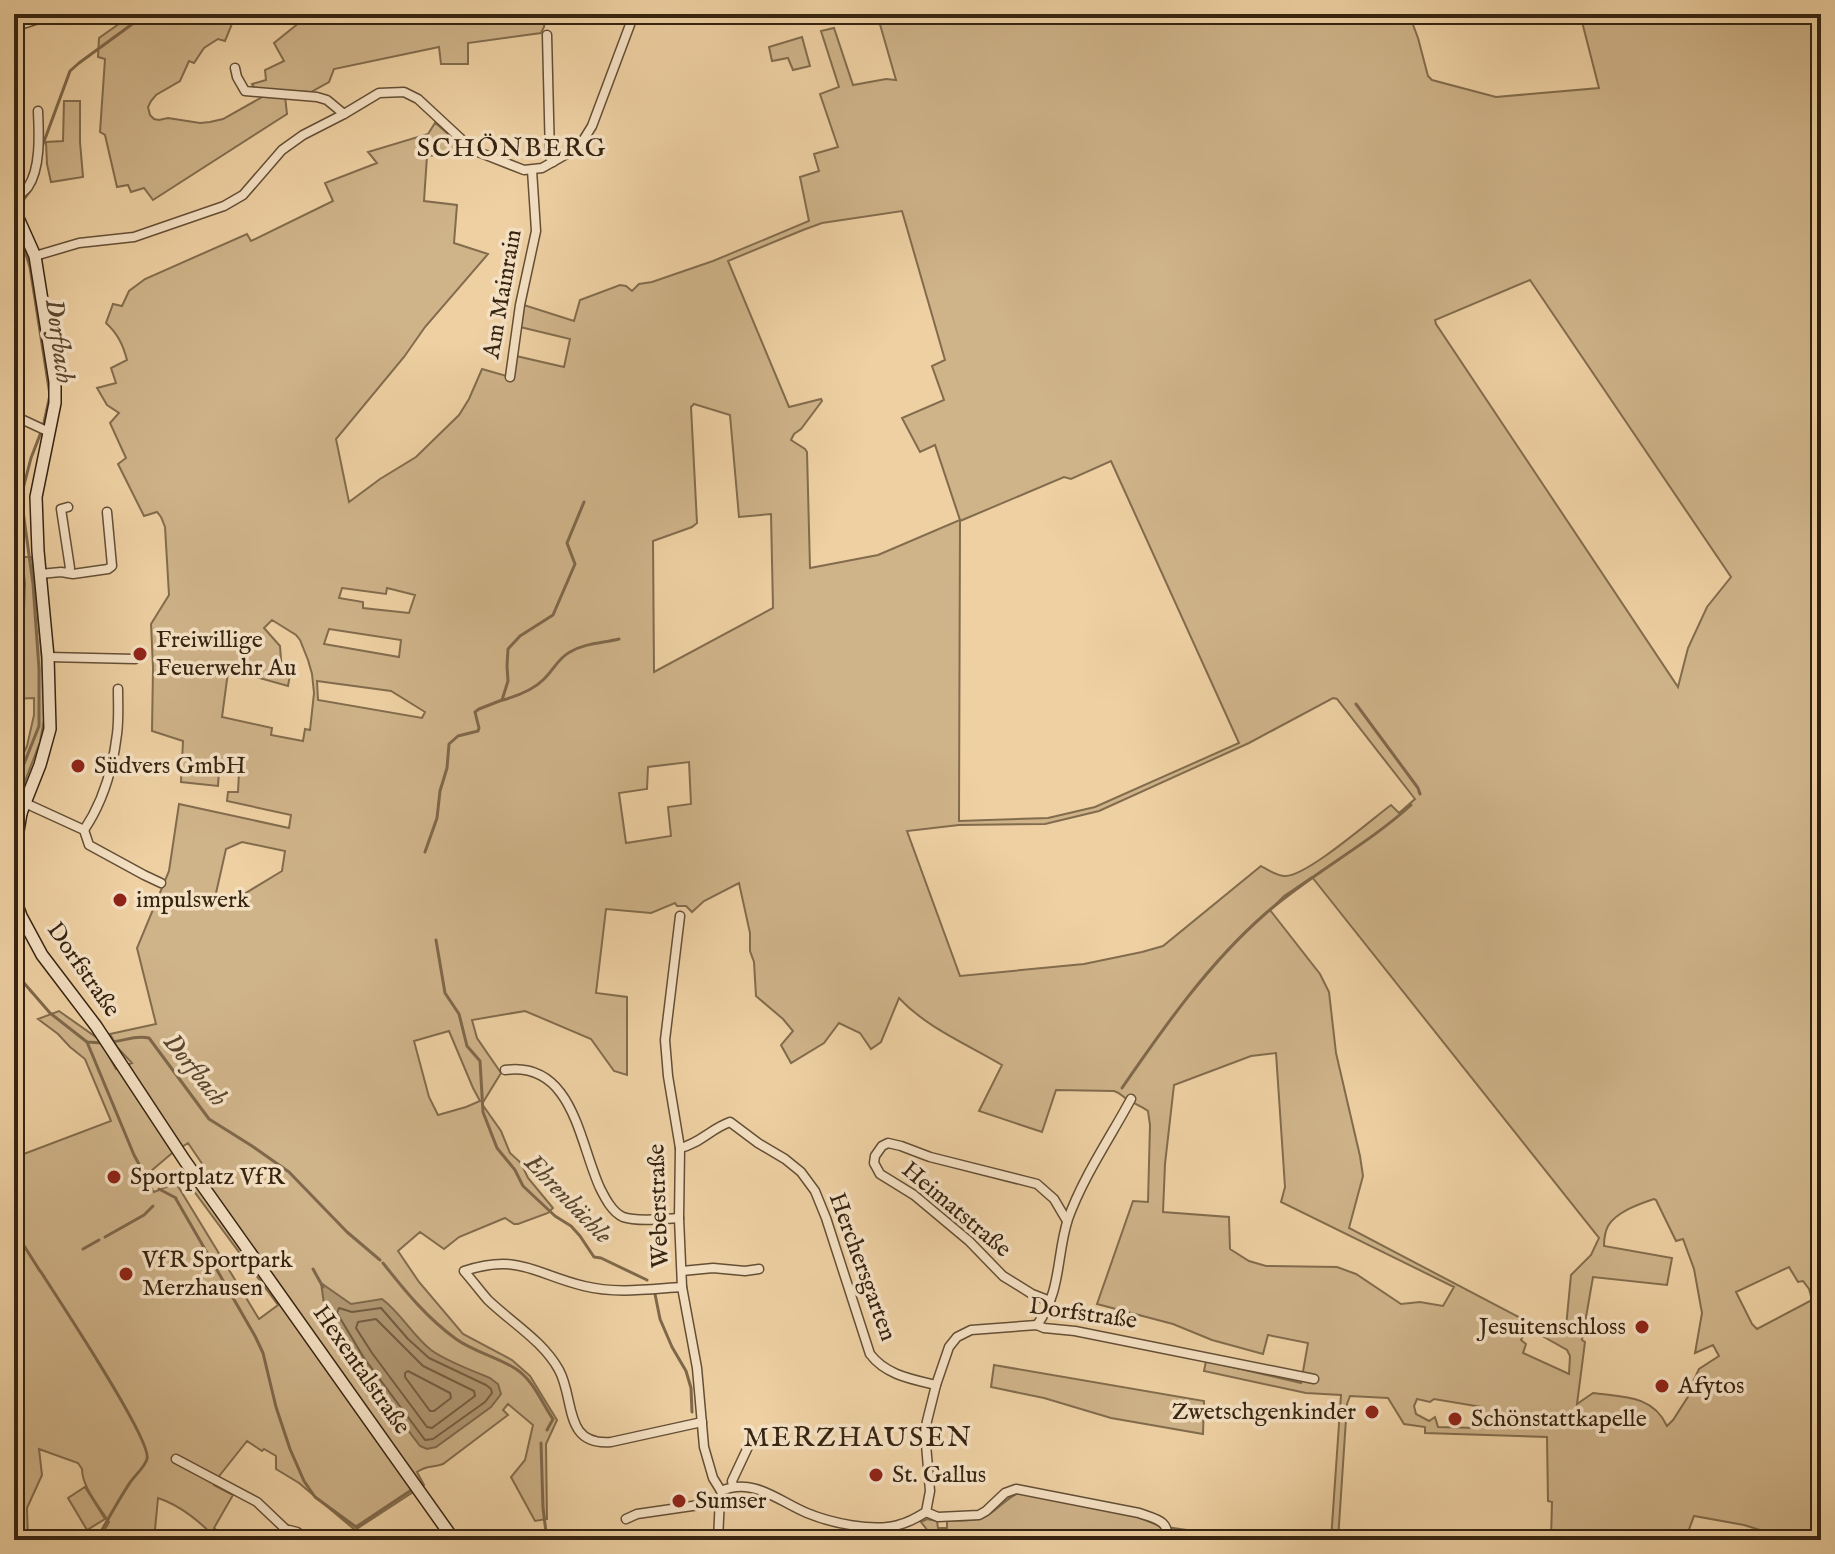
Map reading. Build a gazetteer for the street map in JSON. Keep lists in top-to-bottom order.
{
  "streets": {
    "main road": ["Dorfstraße", "Hexentalstraße"],
    "street": [
      "Am Mainrain",
      "Weberstraße",
      "Heimatstraße",
      "Herchersgarten"
    ]
  },
  "crossings": [
    ["Dorfstraße", "Herchersgarten"],
    ["Dorfstraße", "Hexentalstraße"],
    ["Weberstraße", "Herchersgarten"]
  ],
  "districts": ["SCHÖNBERG", "MERZHAUSEN"],
  "water": ["Dorfbach", "Ehrenbächle"],
  "places": [
    "Freiwillige Feuerwehr Au",
    "Südvers GmbH",
    "impulswerk",
    "Sportplatz VfR",
    "VfR Sportpark Merzhausen",
    "Jesuitenschloss",
    "Afytos",
    "Zwetschgenkinder",
    "Schönstattkapelle",
    "St. Gallus",
    "Sumser"
  ]
}
